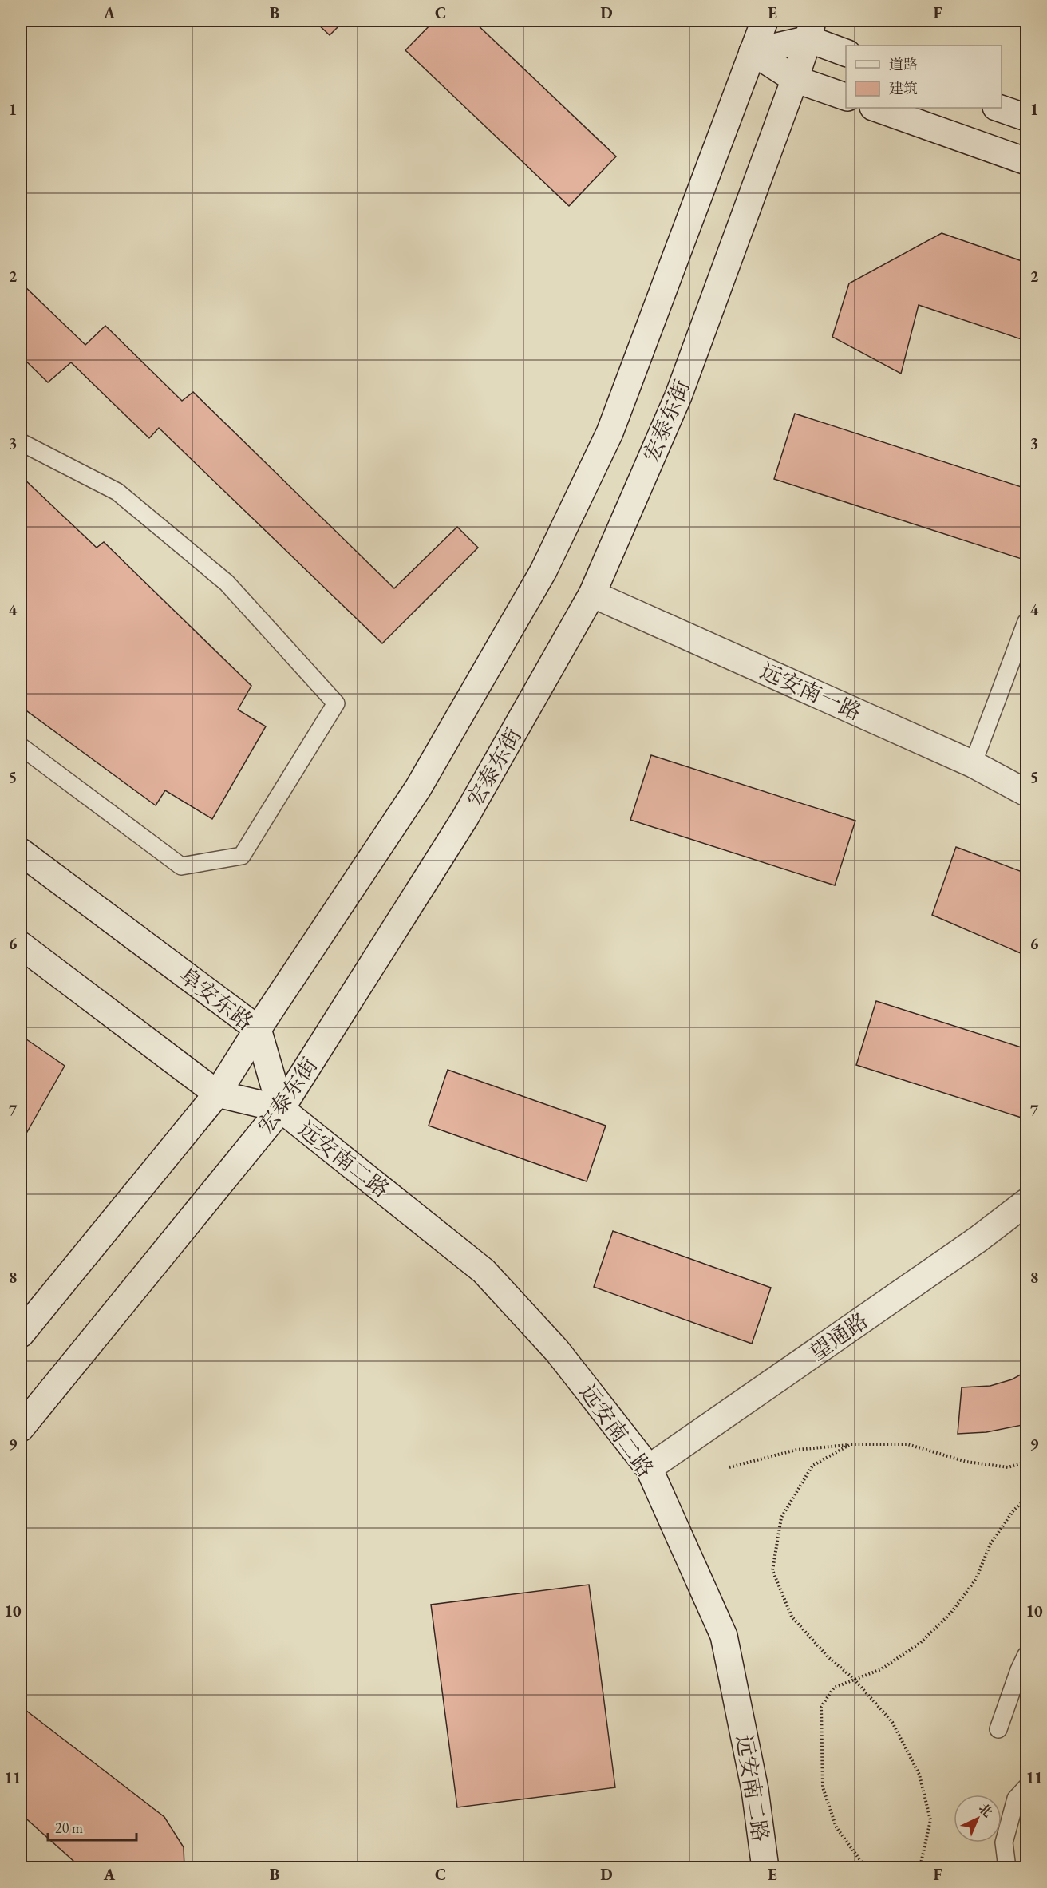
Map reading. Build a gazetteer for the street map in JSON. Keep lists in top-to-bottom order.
{
  "streets": {
    "street": [
      "宏泰东街",
      "远安南一路",
      "阜安东路",
      "远安南二路",
      "望通路"
    ]
  },
  "crossings": [
    ["宏泰东街", "远安南一路"],
    ["宏泰东街", "阜安东路"],
    ["宏泰东街", "远安南二路"],
    ["阜安东路", "远安南二路"],
    ["远安南二路", "望通路"]
  ],
  "legend": ["道路", "建筑"],
  "scale_bar": "20 m",
  "north": "top right",
  "grid": {
    "columns": [
      "A",
      "B",
      "C",
      "D",
      "E",
      "F"
    ],
    "rows": [
      "1",
      "2",
      "3",
      "4",
      "5",
      "6",
      "7",
      "8",
      "9",
      "10",
      "11"
    ]
  }
}
